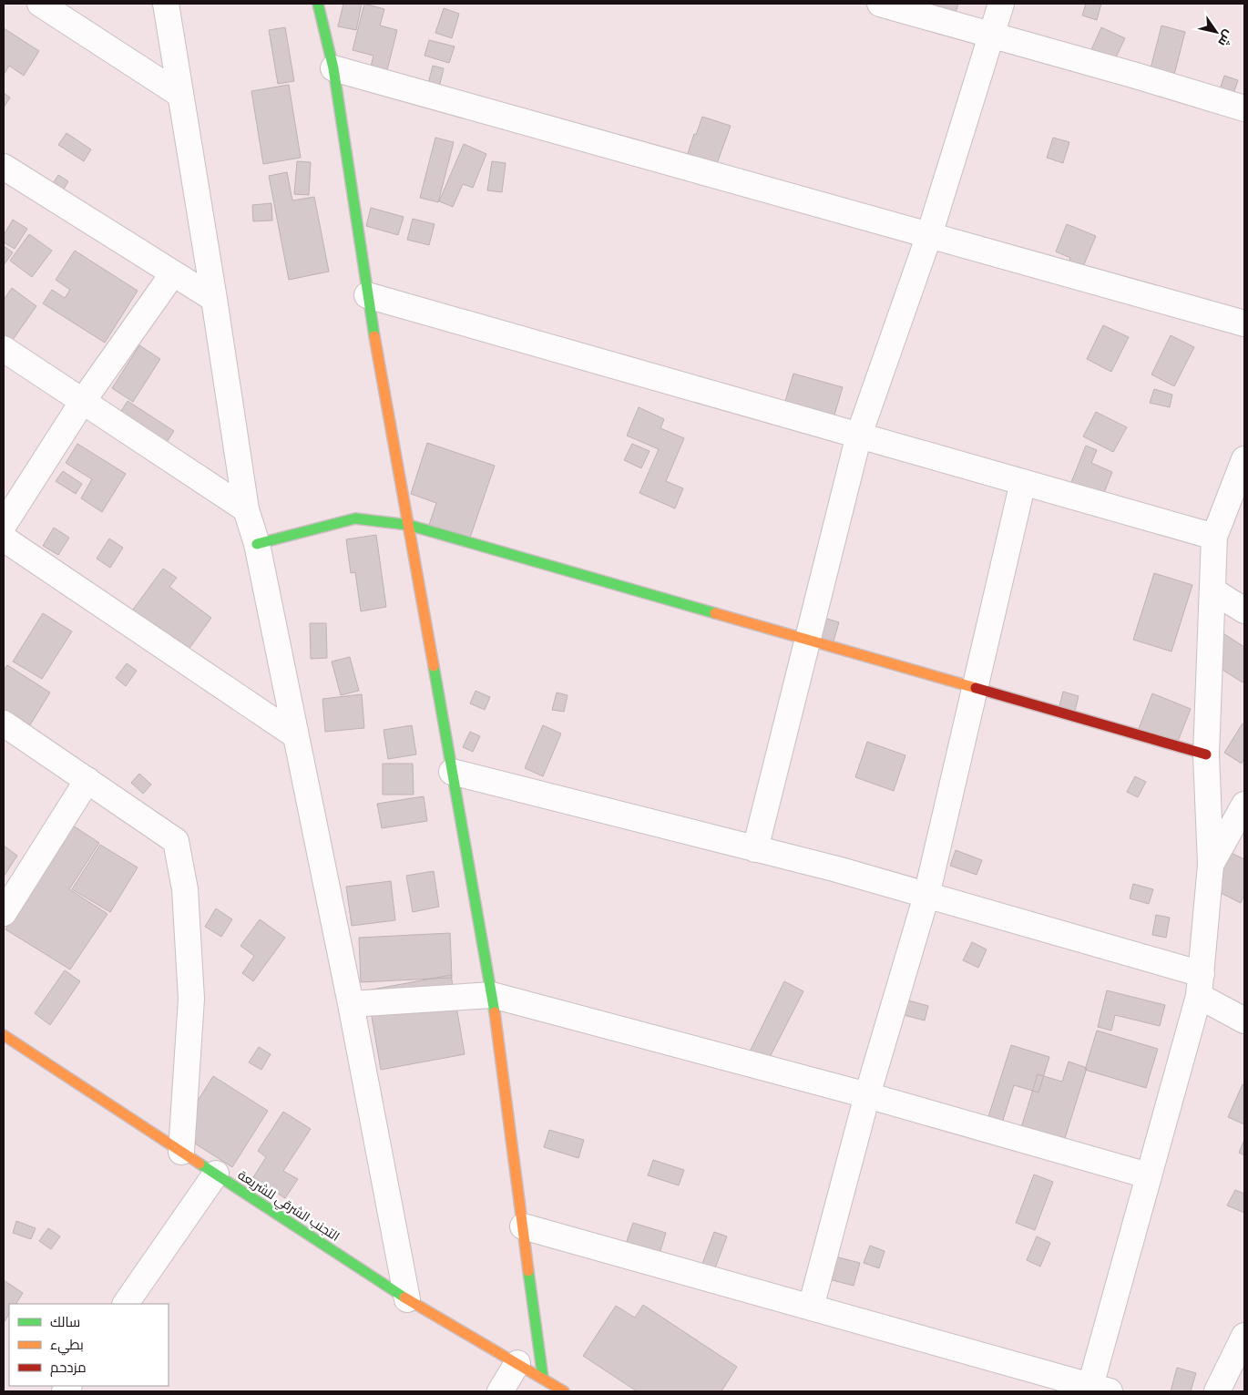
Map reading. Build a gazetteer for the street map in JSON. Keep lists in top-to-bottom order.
{
  "streets": {
    "street": ["التجنب الشرقي للشريعة"]
  },
  "legend": ["سالك", "بطيء", "مزدحم"],
  "north": "bottom right"
}
